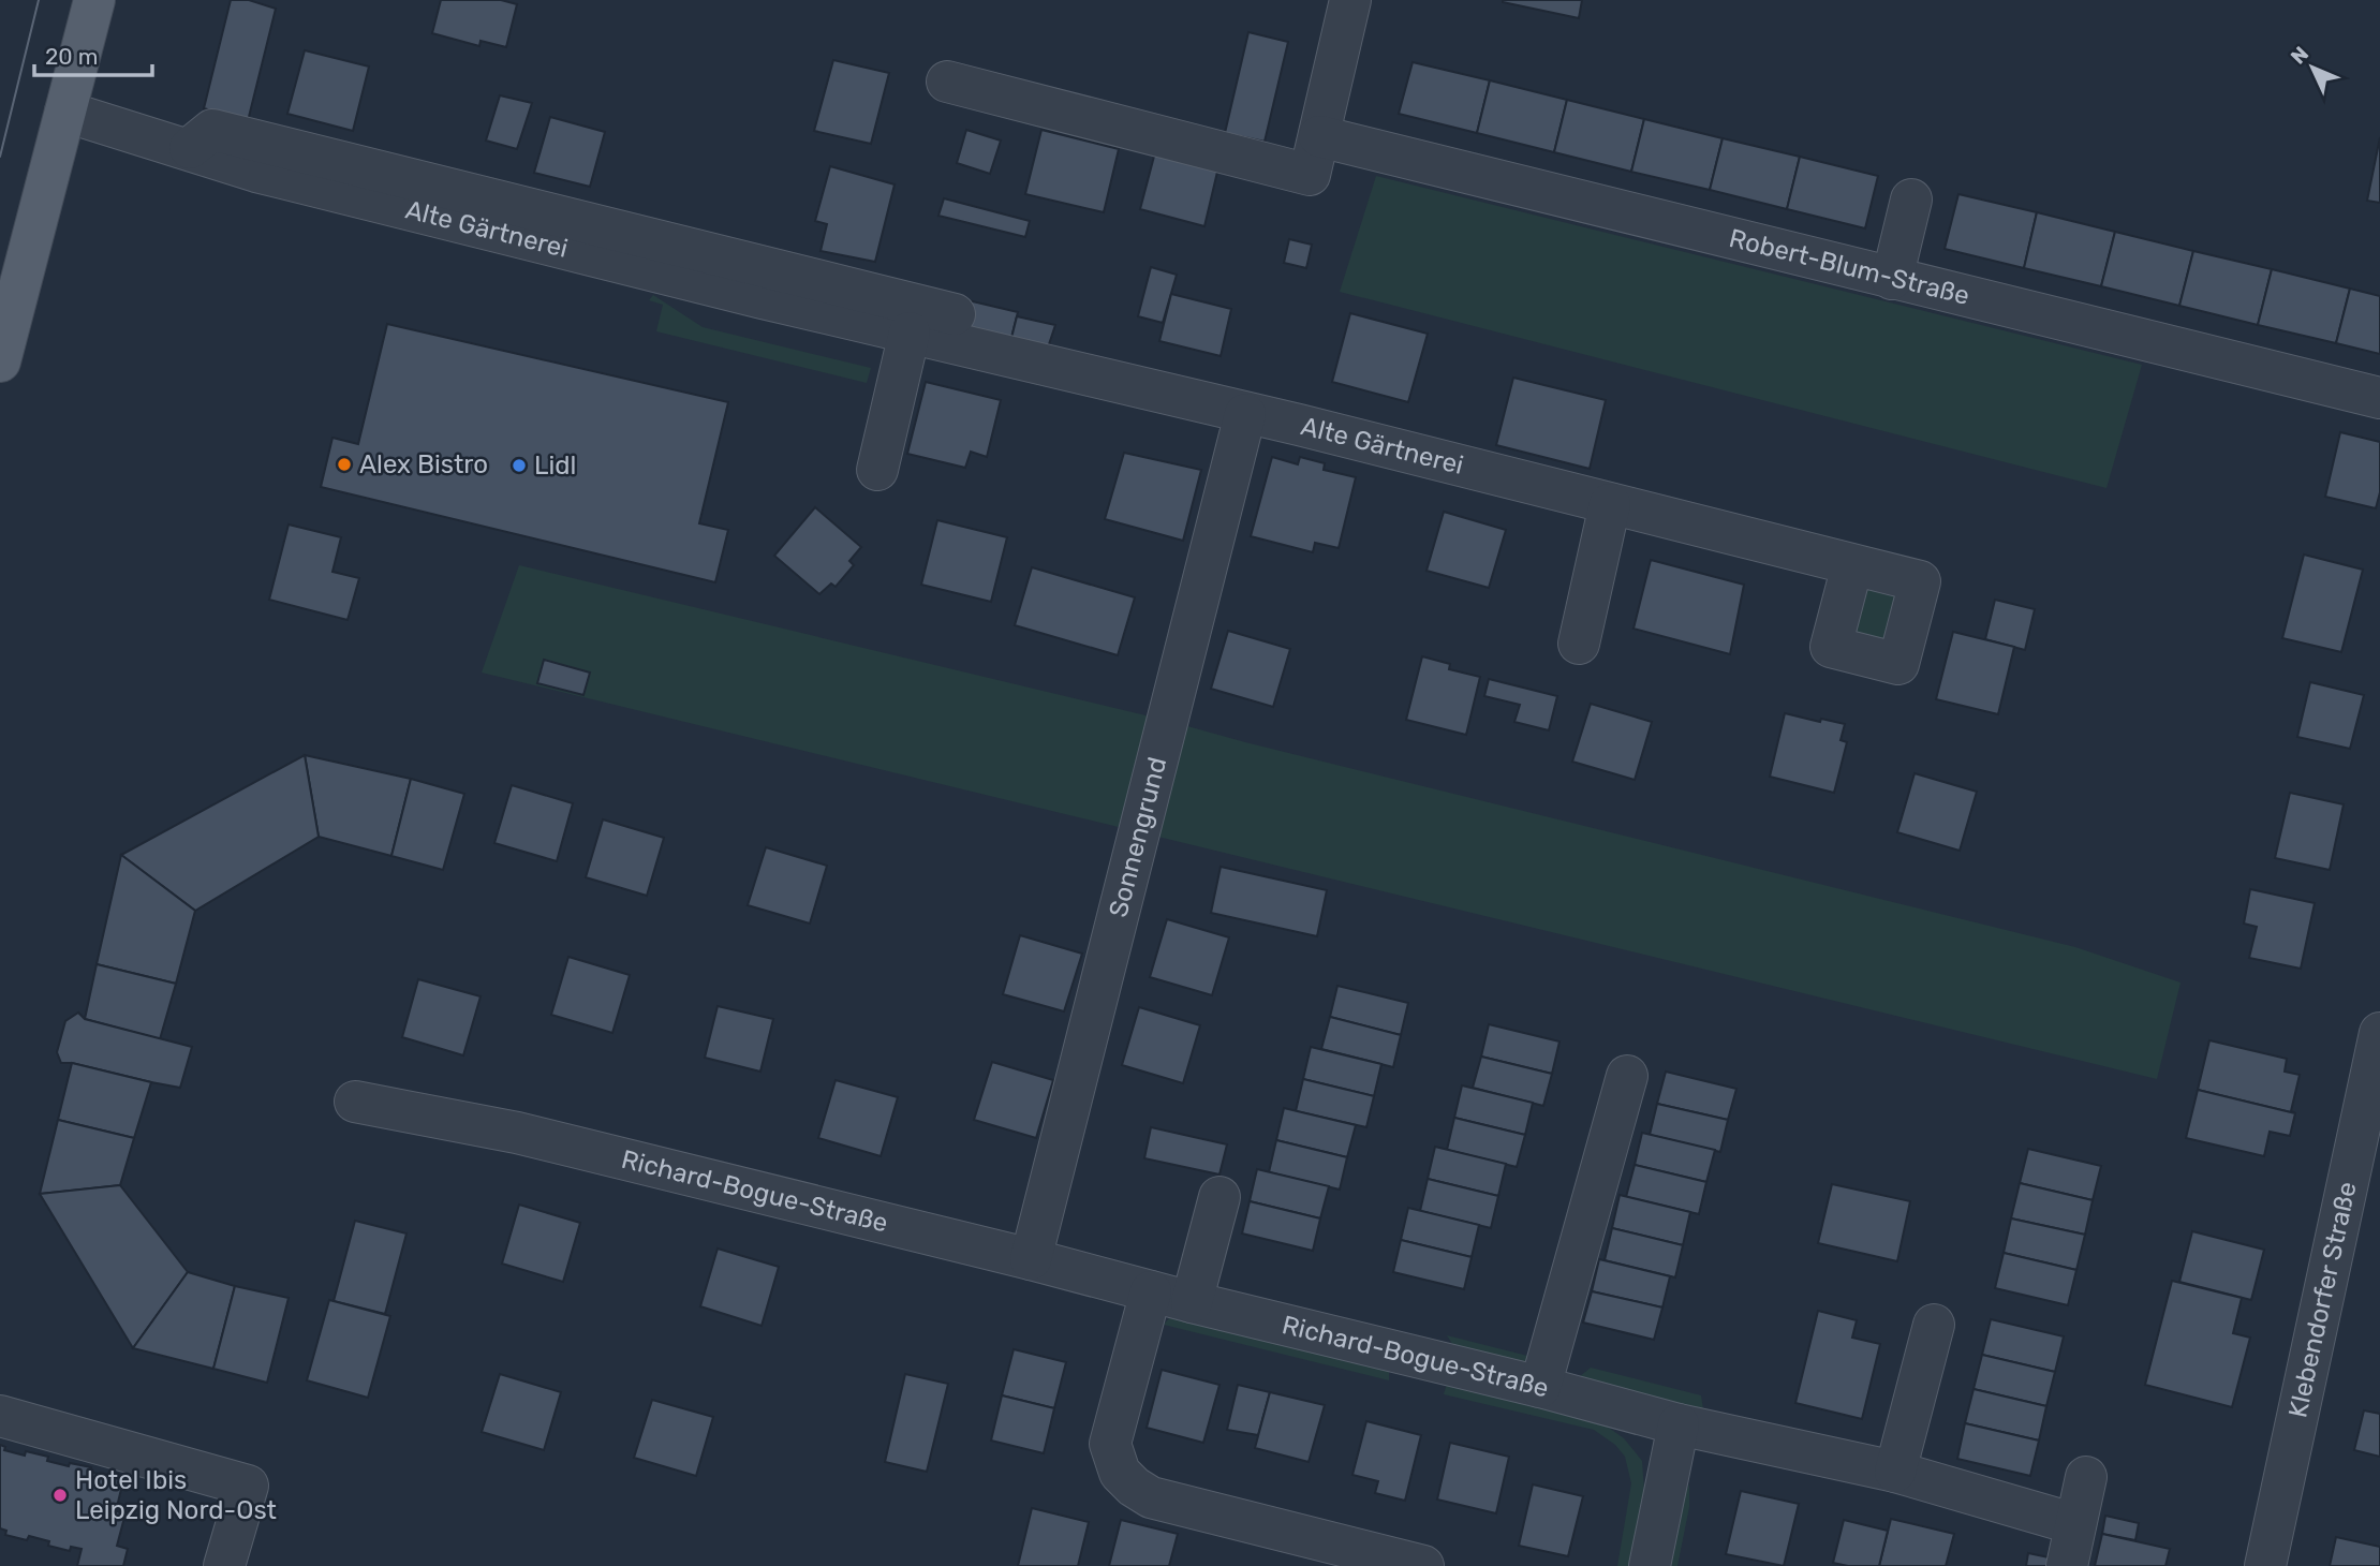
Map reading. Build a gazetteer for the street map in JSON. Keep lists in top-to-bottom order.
{
  "streets": {
    "street": [
      "Alte Gärtnerei",
      "Robert-Blum-Straße",
      "Sonnengrund",
      "Richard-Bogue-Straße",
      "Klebendorfer Straße"
    ]
  },
  "crossings": [
    ["Alte Gärtnerei", "Sonnengrund"],
    ["Sonnengrund", "Richard-Bogue-Straße"]
  ],
  "places": ["Alex Bistro", "Lidl", "Hotel Ibis Leipzig Nord-Ost"],
  "scale_bar": "20 m",
  "north": "top left"
}
